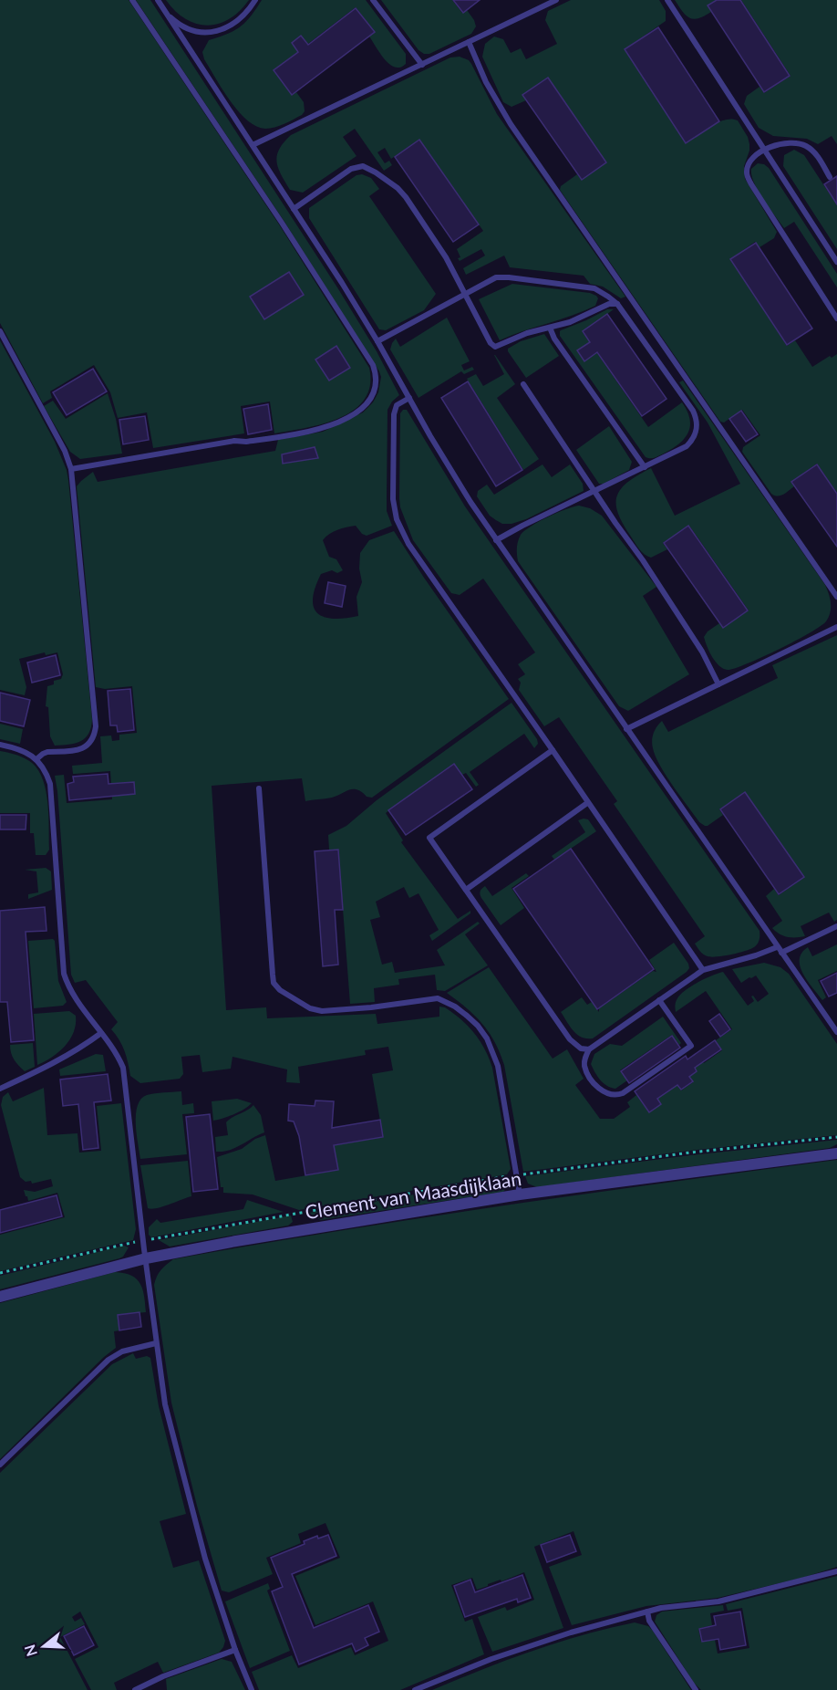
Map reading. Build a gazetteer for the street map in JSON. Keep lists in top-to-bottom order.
{
  "streets": {
    "street": ["Clement van Maasdijklaan"]
  },
  "north": "left"
}
